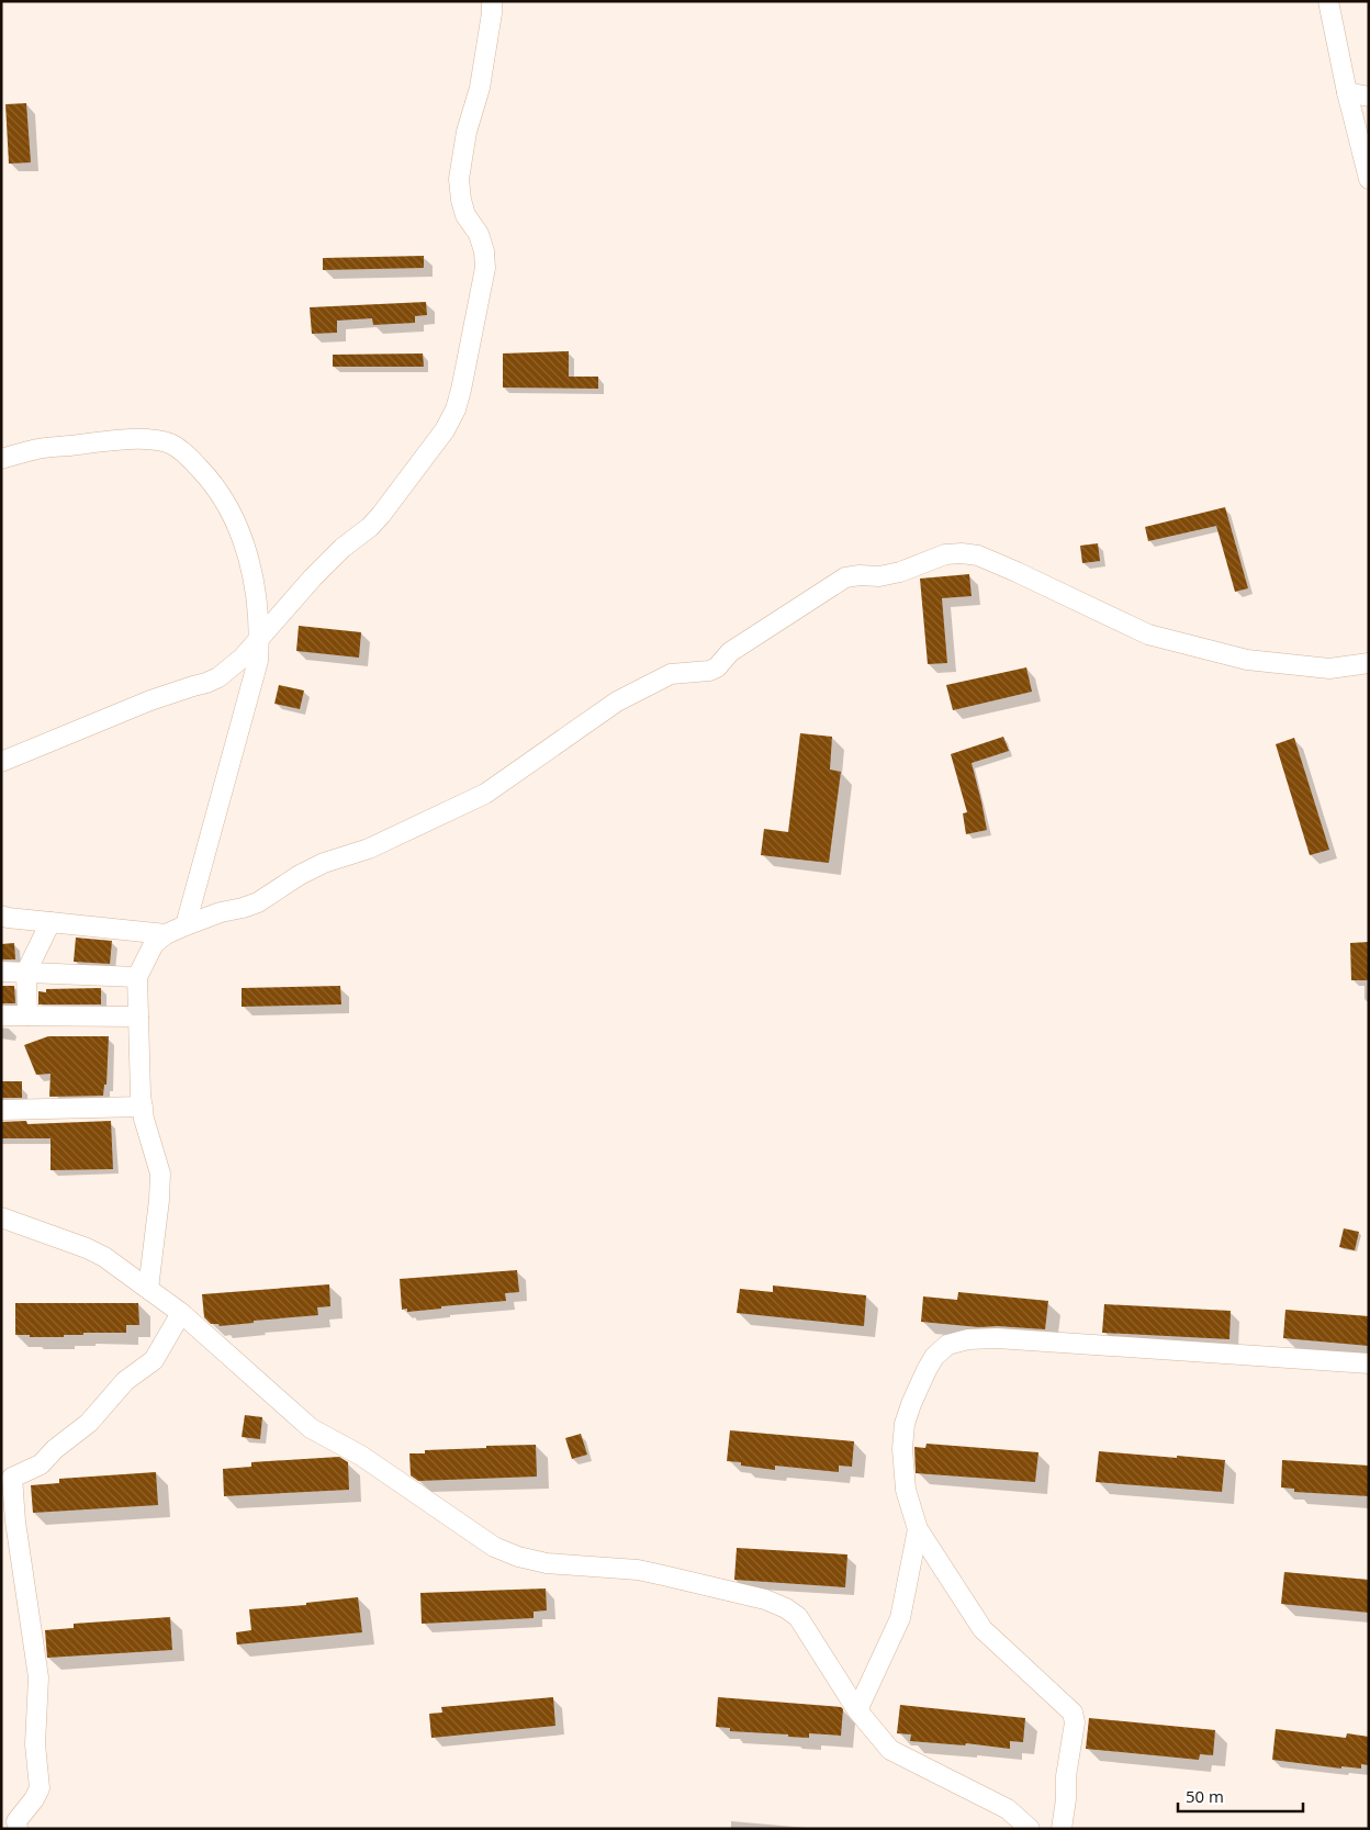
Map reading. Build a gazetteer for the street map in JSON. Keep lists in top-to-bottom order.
{
  "scale_bar": "50 m"
}
